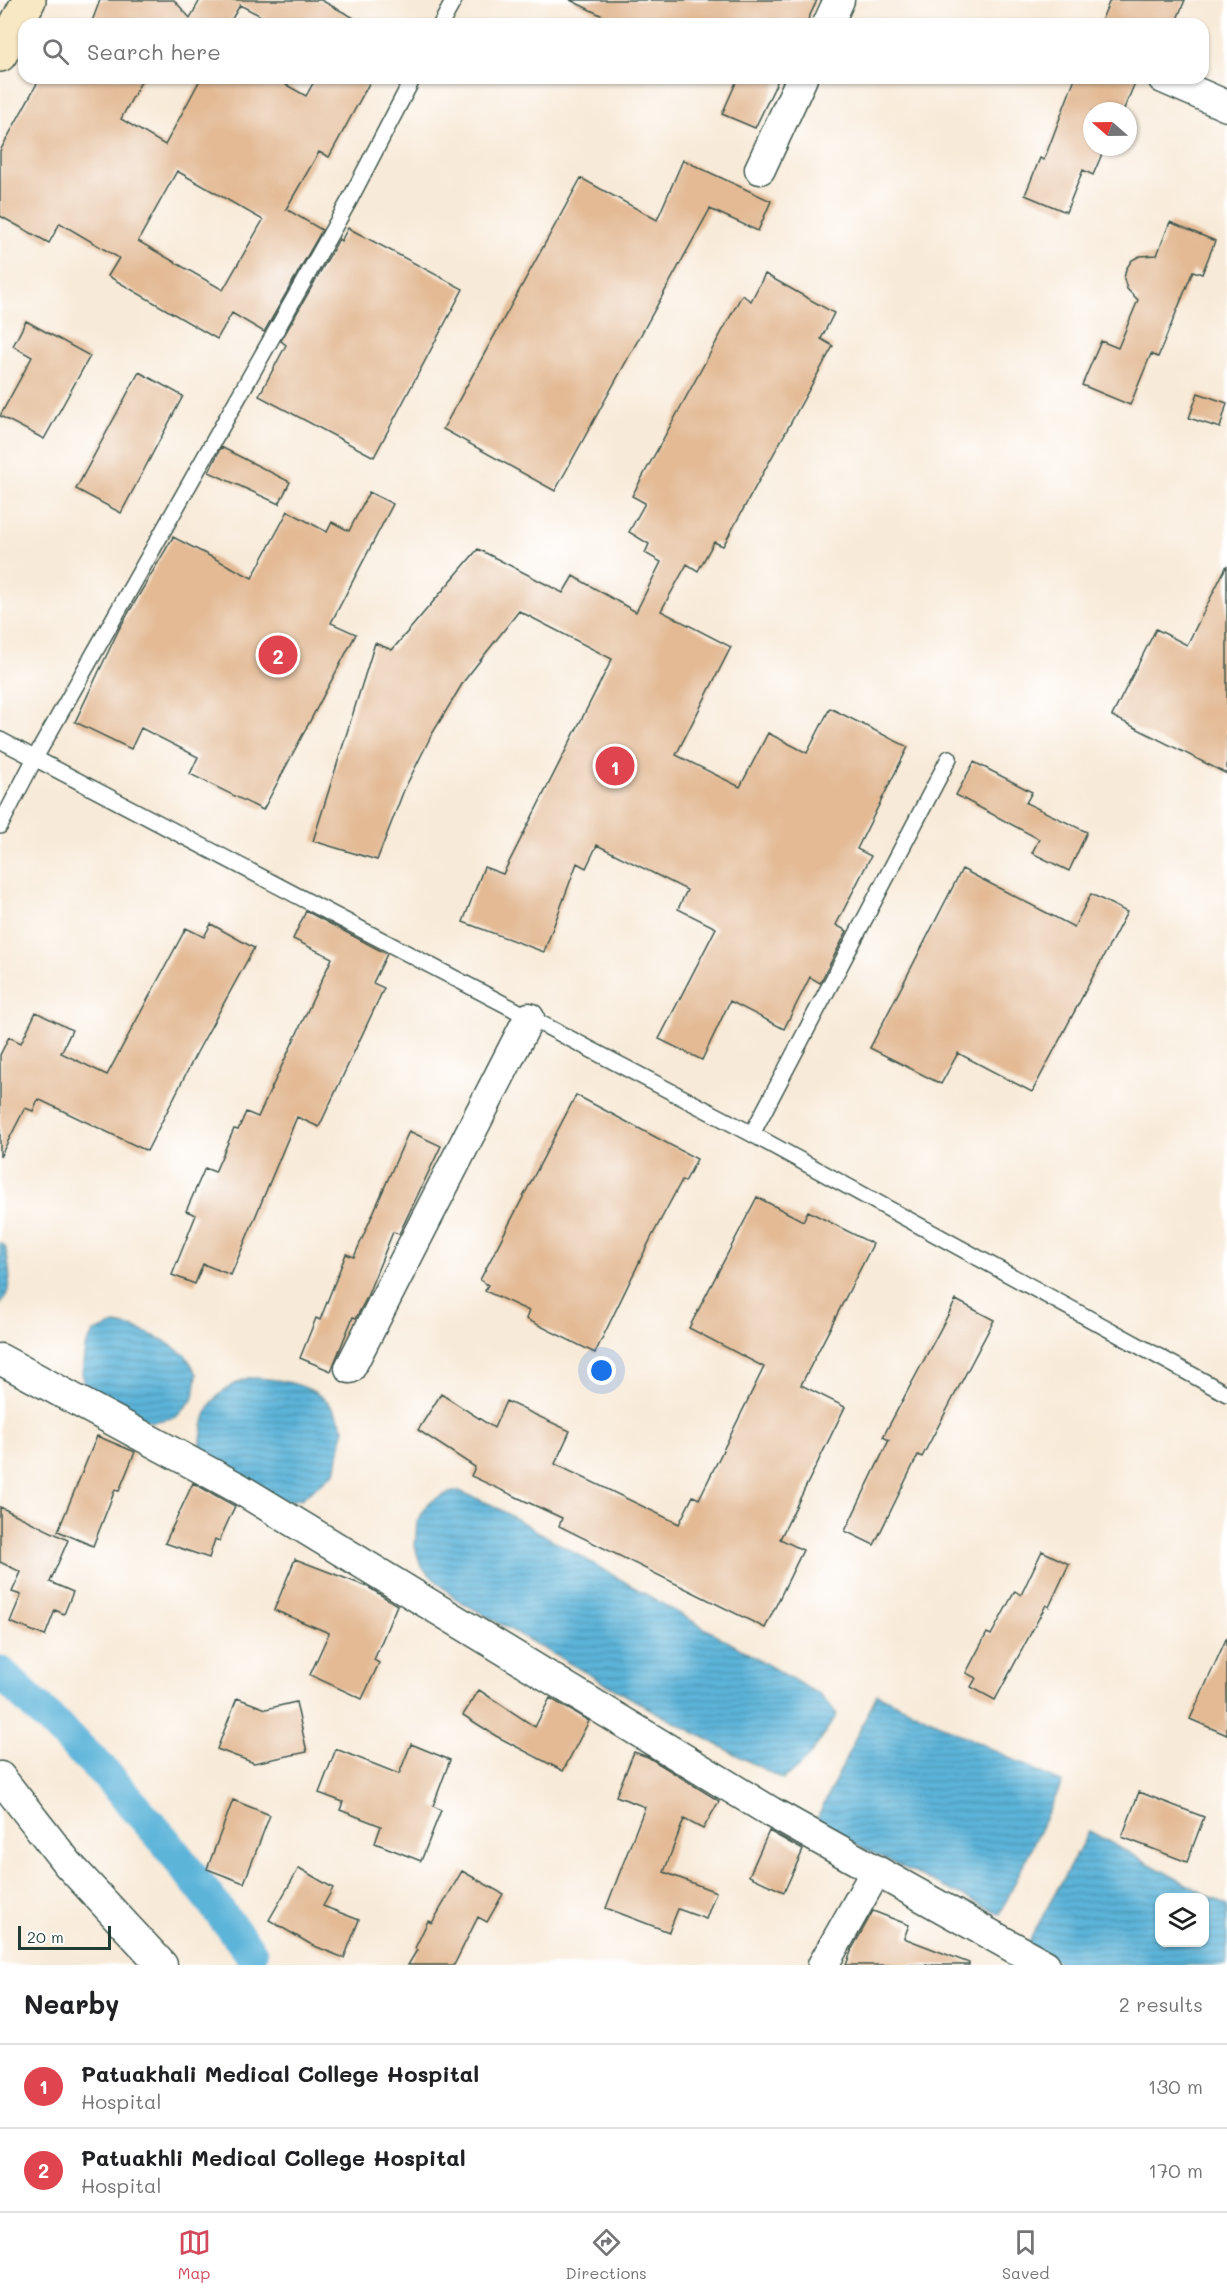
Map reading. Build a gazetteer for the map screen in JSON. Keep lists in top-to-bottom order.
{
  "scale_bar": "20 m",
  "north": "left",
  "page": {
    "search": "Search here",
    "pins": ["2", "1"],
    "scale": "20 m",
    "heading": ["Nearby", "2 results"],
    "list": [
      {
        "mark": "1",
        "name": "Patuakhali Medical College Hospital",
        "note": "Hospital",
        "value": "130 m"
      },
      {
        "mark": "2",
        "name": "Patuakhli Medical College Hospital",
        "note": "Hospital",
        "value": "170 m"
      }
    ],
    "nav": ["Map", "Directions", "Saved"]
  }
}
